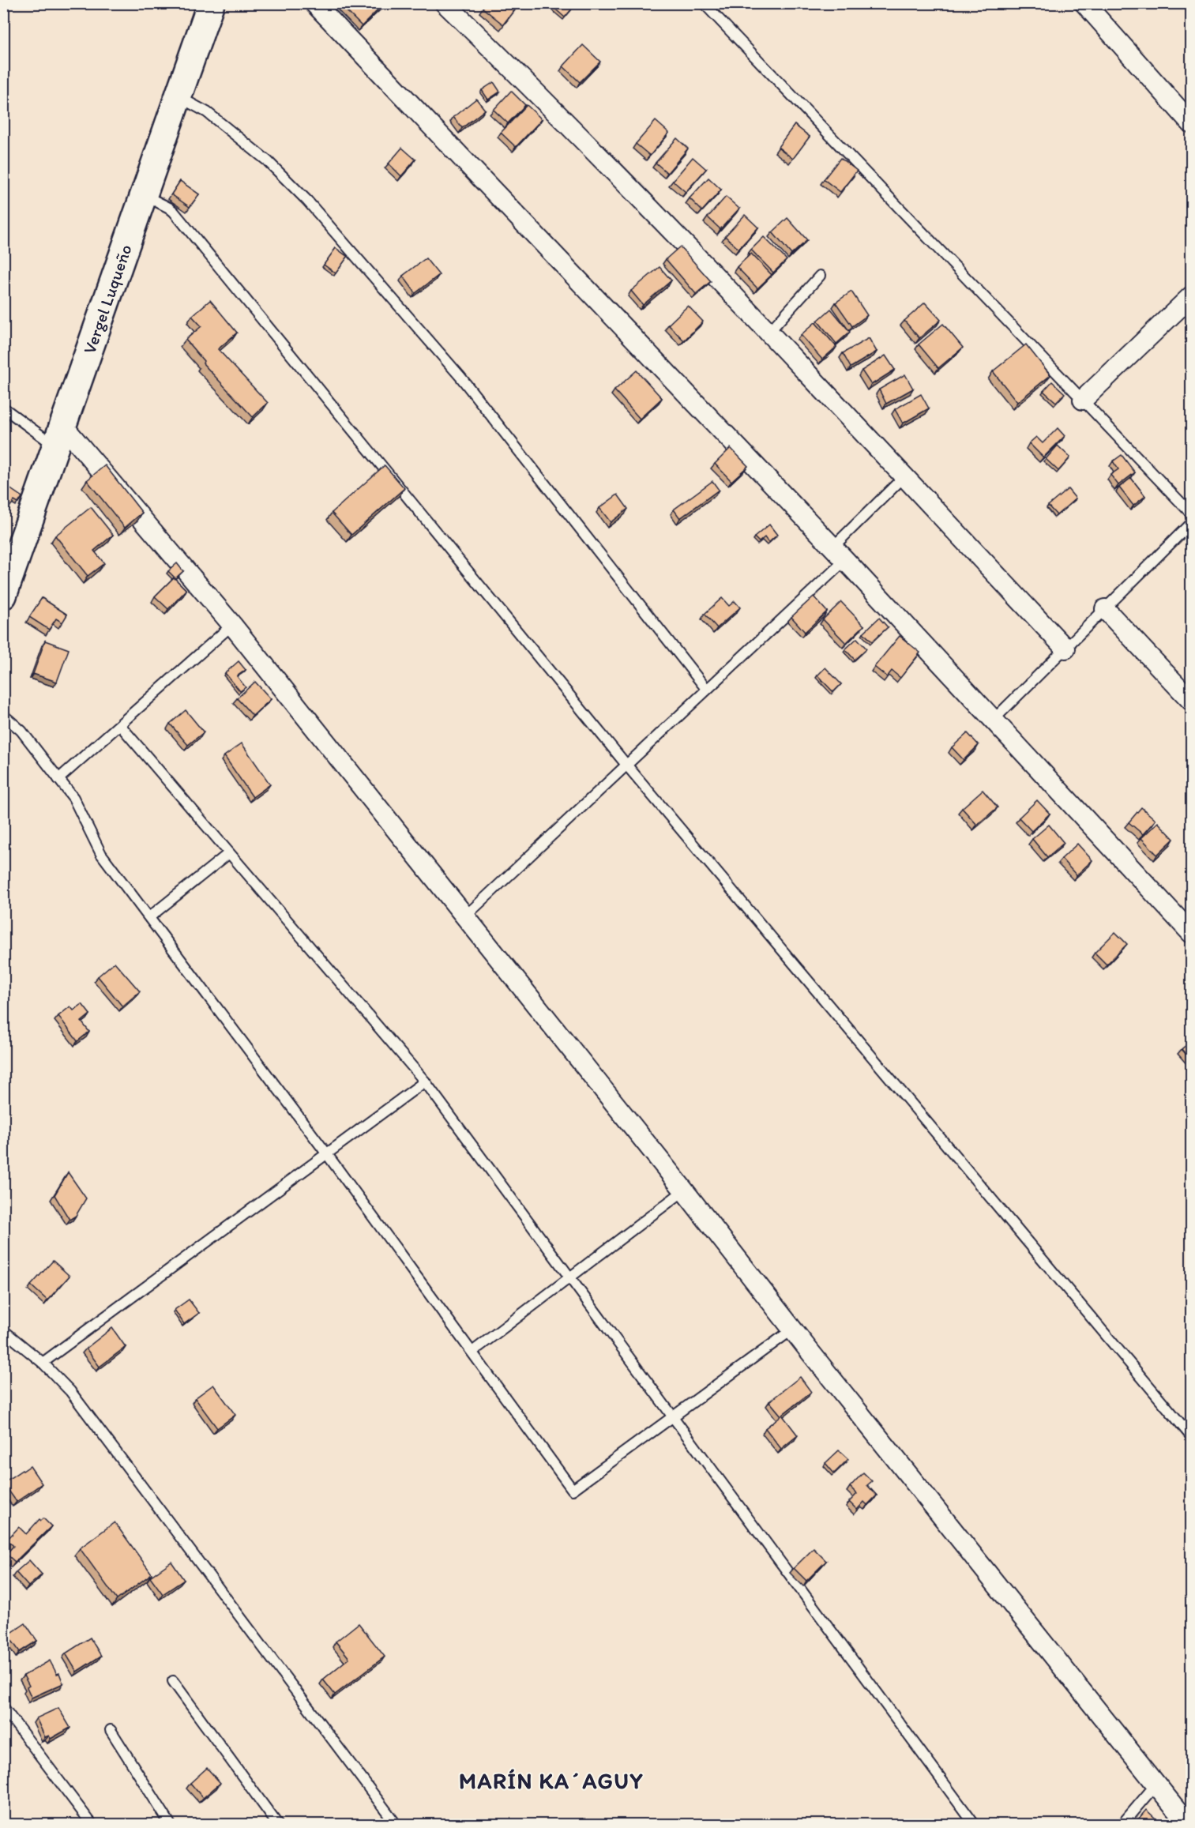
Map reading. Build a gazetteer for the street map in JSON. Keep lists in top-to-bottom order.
{
  "streets": {
    "main road": ["Vergel Luqueño"]
  },
  "districts": ["MARÍN KA´AGUY"]
}
